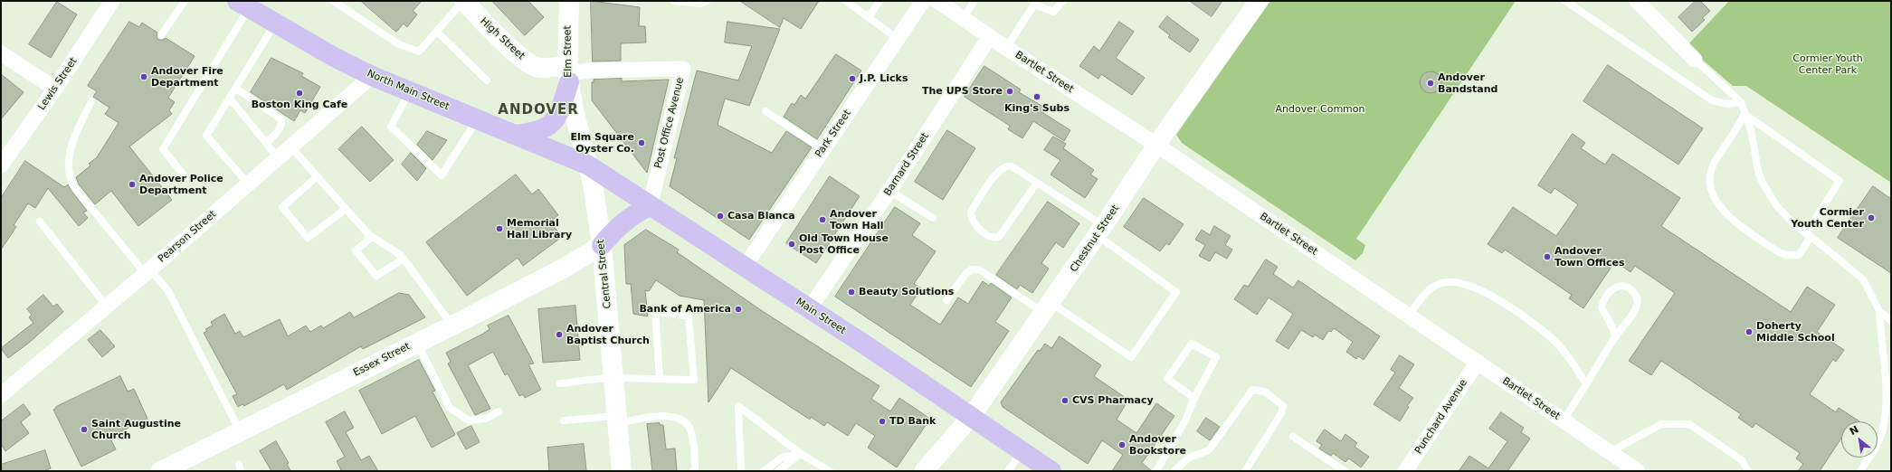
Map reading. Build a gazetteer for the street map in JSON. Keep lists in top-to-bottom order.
{
  "streets": {
    "main road": [
      "High Street",
      "Elm Street",
      "North Main Street",
      "Central Street",
      "Main Street",
      "Essex Street"
    ],
    "street": [
      "Bartlet Street",
      "Lewis Street",
      "Post Office Avenue",
      "Park Street",
      "Barnard Street",
      "Pearson Street",
      "Chestnut Street",
      "Punchard Avenue"
    ]
  },
  "crossings": [
    ["High Street", "Elm Street"],
    ["High Street", "Post Office Avenue"],
    ["Elm Street", "North Main Street"],
    ["Elm Street", "Post Office Avenue"],
    ["Elm Street", "Central Street"],
    ["Elm Street", "Main Street"],
    ["Bartlet Street", "Barnard Street"],
    ["Bartlet Street", "Chestnut Street"],
    ["Bartlet Street", "Punchard Avenue"],
    ["North Main Street", "Pearson Street"],
    ["North Main Street", "Central Street"],
    ["North Main Street", "Main Street"],
    ["Post Office Avenue", "Main Street"],
    ["Park Street", "Main Street"],
    ["Barnard Street", "Main Street"],
    ["Chestnut Street", "Main Street"],
    ["Central Street", "Main Street"],
    ["Central Street", "Essex Street"]
  ],
  "districts": ["ANDOVER"],
  "parks": ["Cormier Youth Center Park", "Andover Common"],
  "places": [
    "Andover Fire Department",
    "J.P. Licks",
    "Andover Bandstand",
    "The UPS Store",
    "Boston King Cafe",
    "King's Subs",
    "Elm Square Oyster Co.",
    "Andover Police Department",
    "Casa Blanca",
    "Cormier Youth Center",
    "Andover Town Hall",
    "Memorial Hall Library",
    "Old Town House Post Office",
    "Andover Town Offices",
    "Beauty Solutions",
    "Bank of America",
    "Doherty Middle School",
    "Andover Baptist Church",
    "CVS Pharmacy",
    "TD Bank",
    "Saint Augustine Church",
    "Andover Bookstore"
  ],
  "north": "top left"
}
